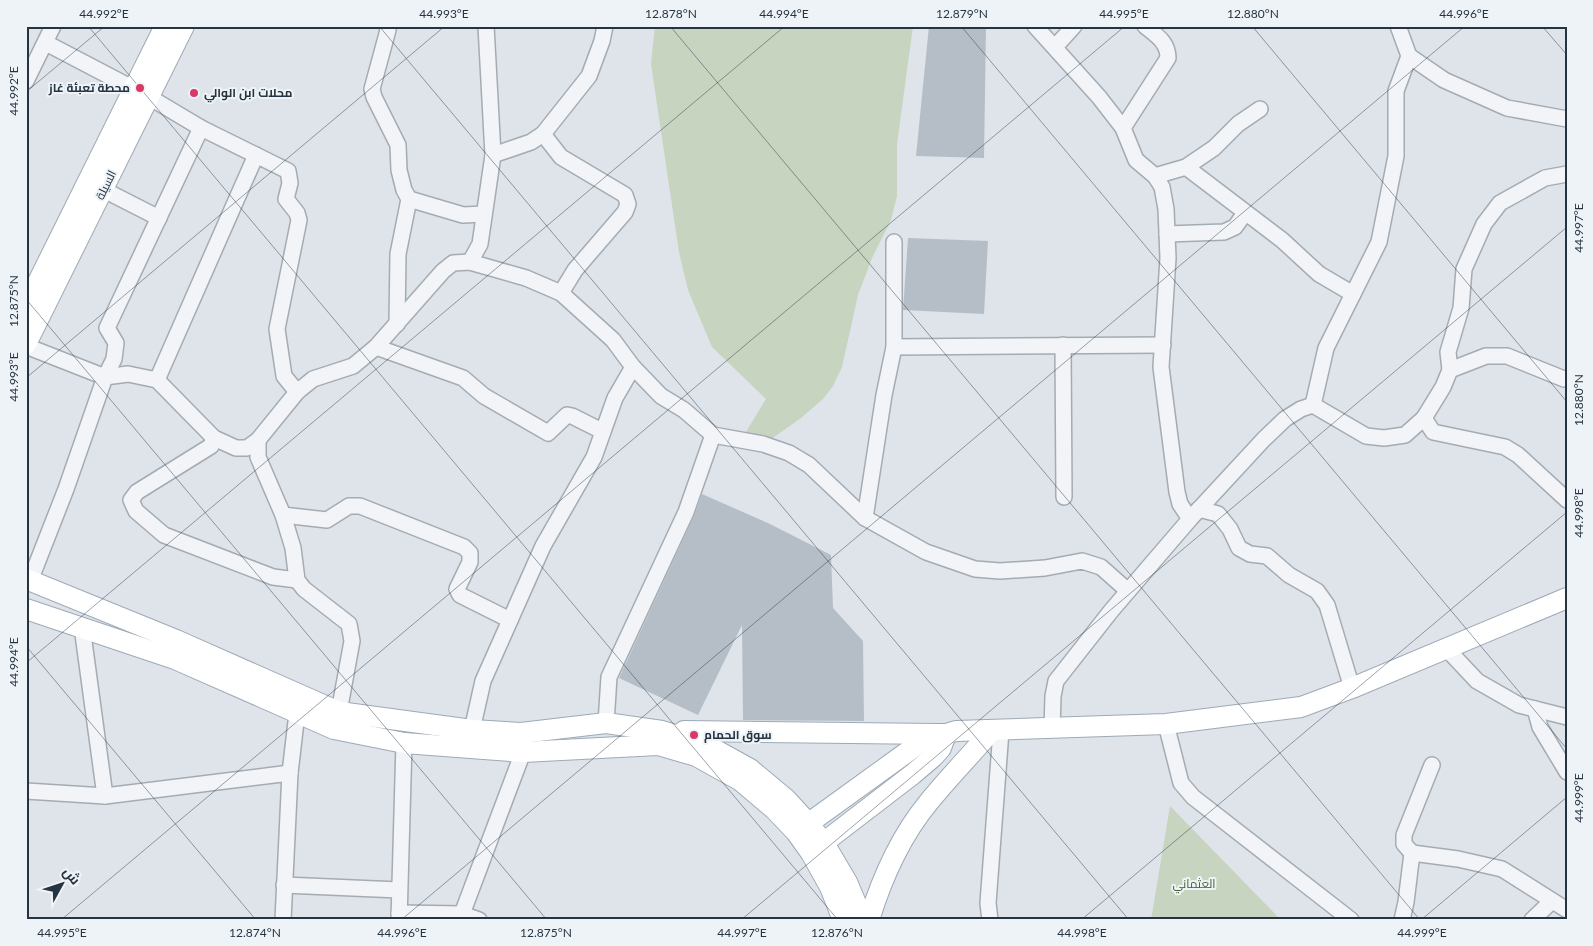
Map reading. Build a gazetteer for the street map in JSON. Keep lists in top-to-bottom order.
{
  "streets": {
    "main road": ["السيلة"]
  },
  "parks": ["العثماني"],
  "places": ["محطة تعبئة غاز", "محلات ابن الوالي", "سوق الحمام"],
  "north": "top right",
  "coordinates": [
    "44.992°E",
    "44.993°E",
    "12.878°N",
    "44.994°E",
    "12.879°N",
    "44.995°E",
    "12.880°N",
    "44.996°E",
    "44.997°E",
    "12.875°N",
    "44.998°E",
    "44.999°E",
    "12.874°N",
    "12.876°N"
  ]
}
